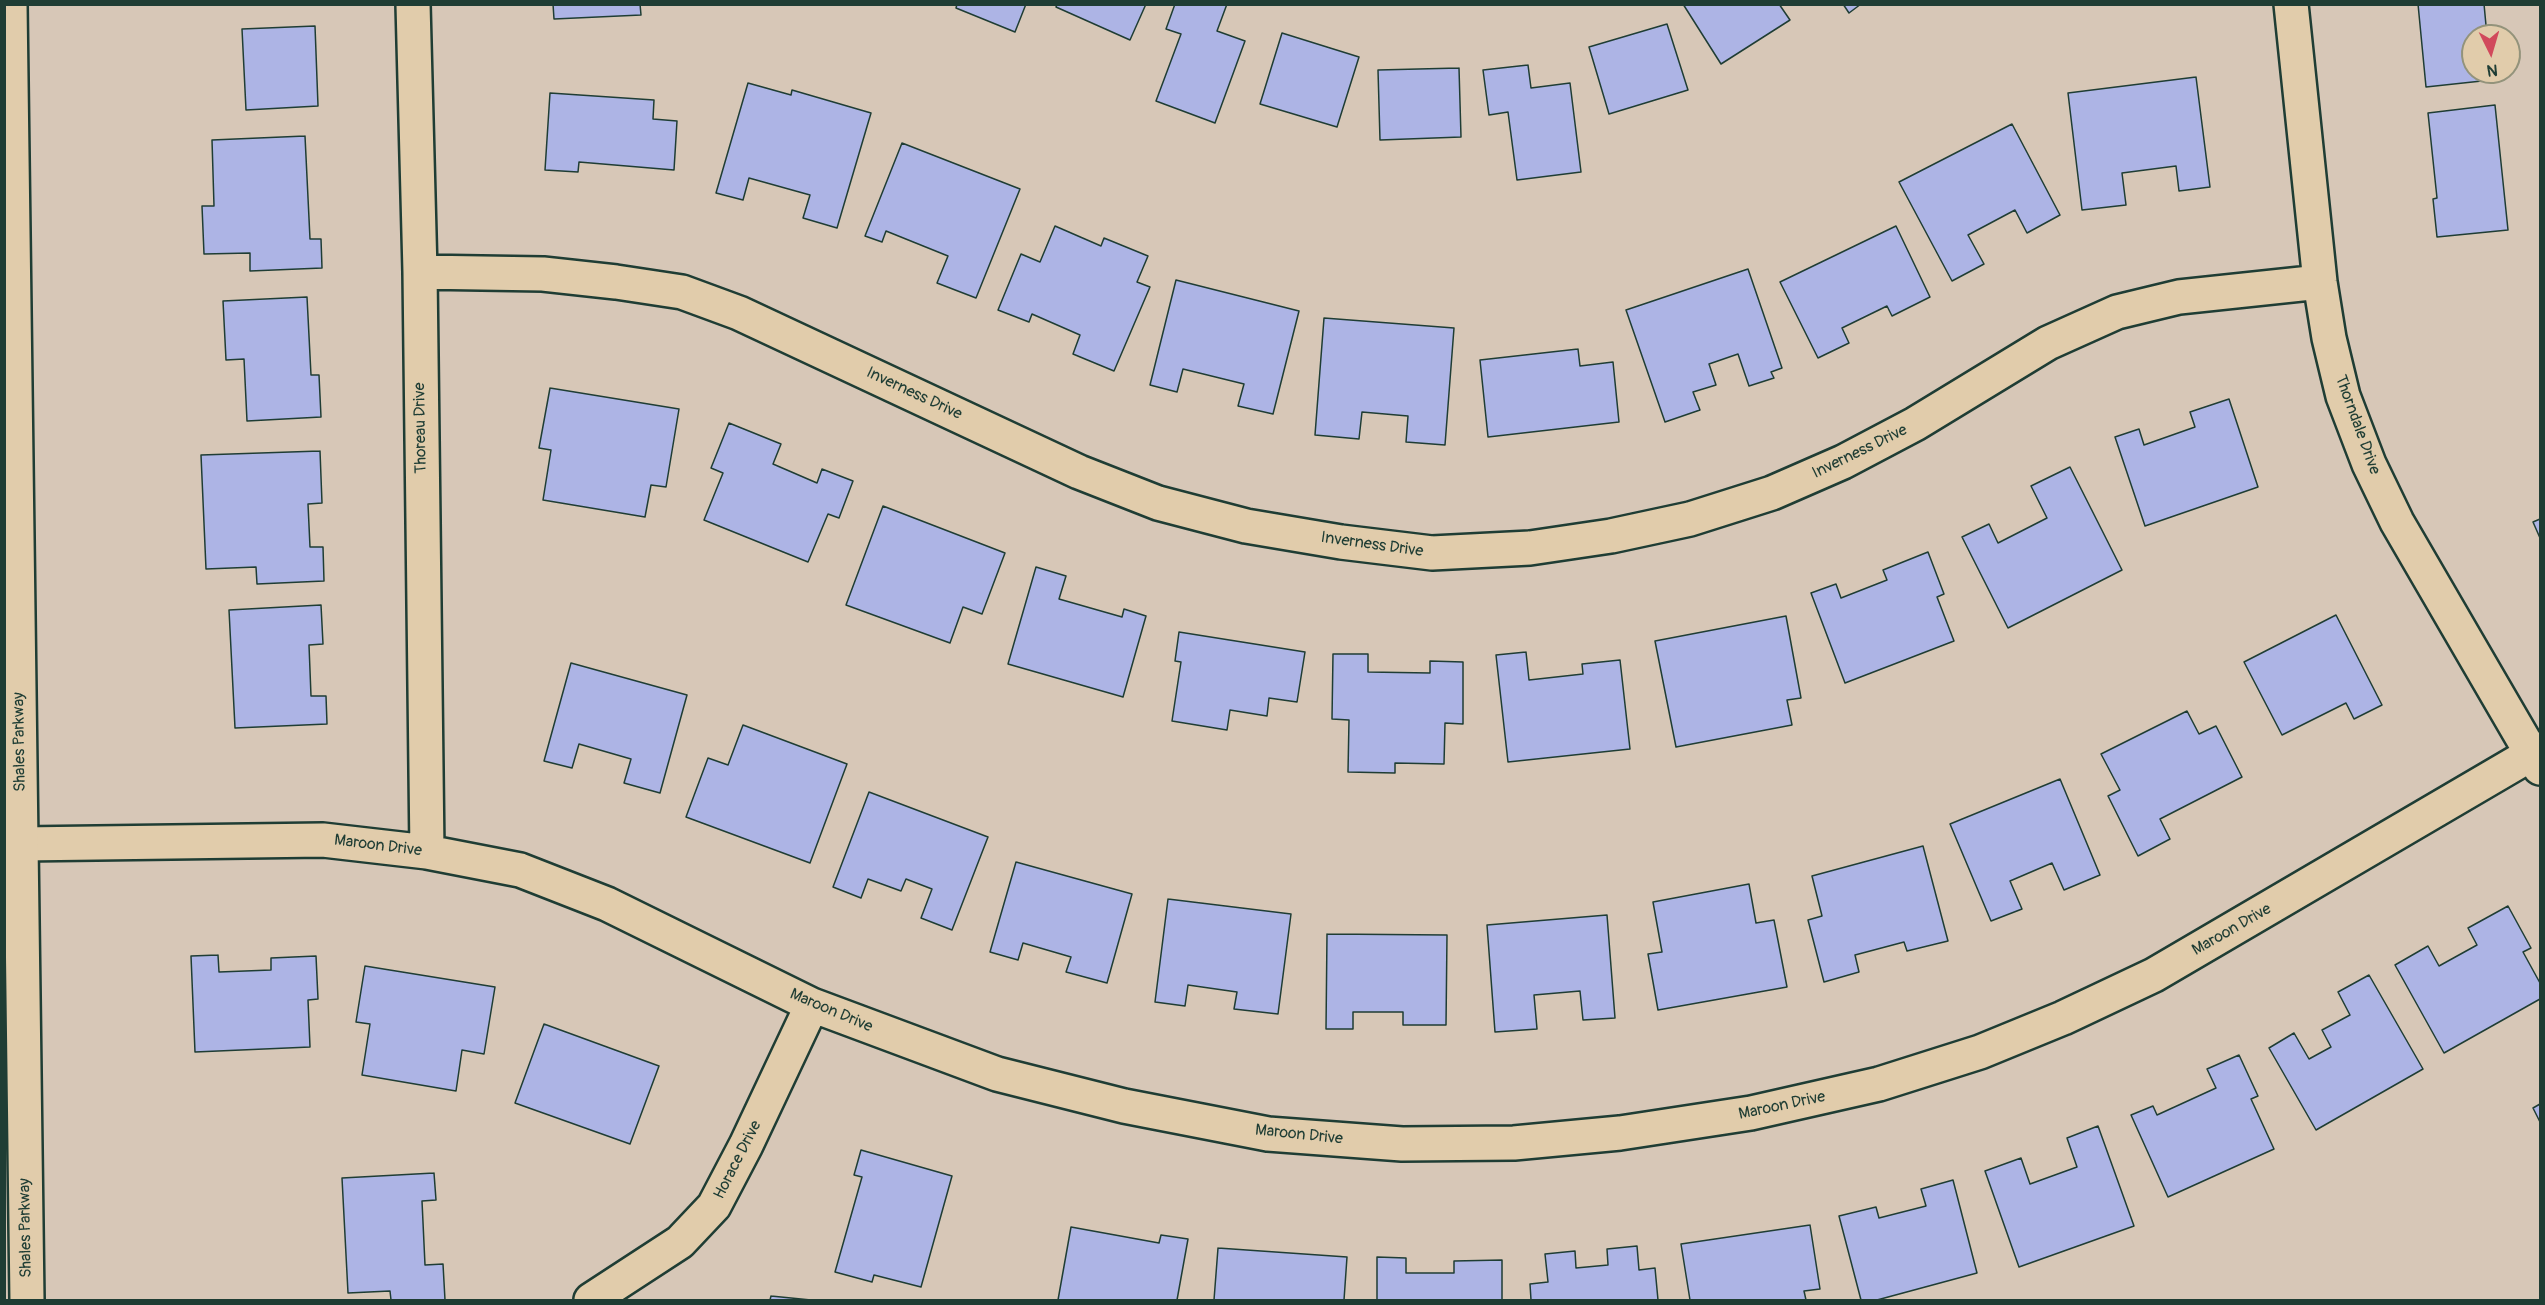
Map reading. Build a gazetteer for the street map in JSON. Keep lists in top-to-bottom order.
{
  "streets": {
    "street": [
      "Inverness Drive",
      "Thorndale Drive",
      "Thoreau Drive",
      "Shales Parkway",
      "Maroon Drive",
      "Horace Drive"
    ]
  },
  "crossings": [
    ["Inverness Drive", "Thorndale Drive"],
    ["Inverness Drive", "Thoreau Drive"],
    ["Thorndale Drive", "Maroon Drive"],
    ["Thoreau Drive", "Maroon Drive"],
    ["Shales Parkway", "Maroon Drive"],
    ["Maroon Drive", "Horace Drive"]
  ],
  "north": "bottom"
}
